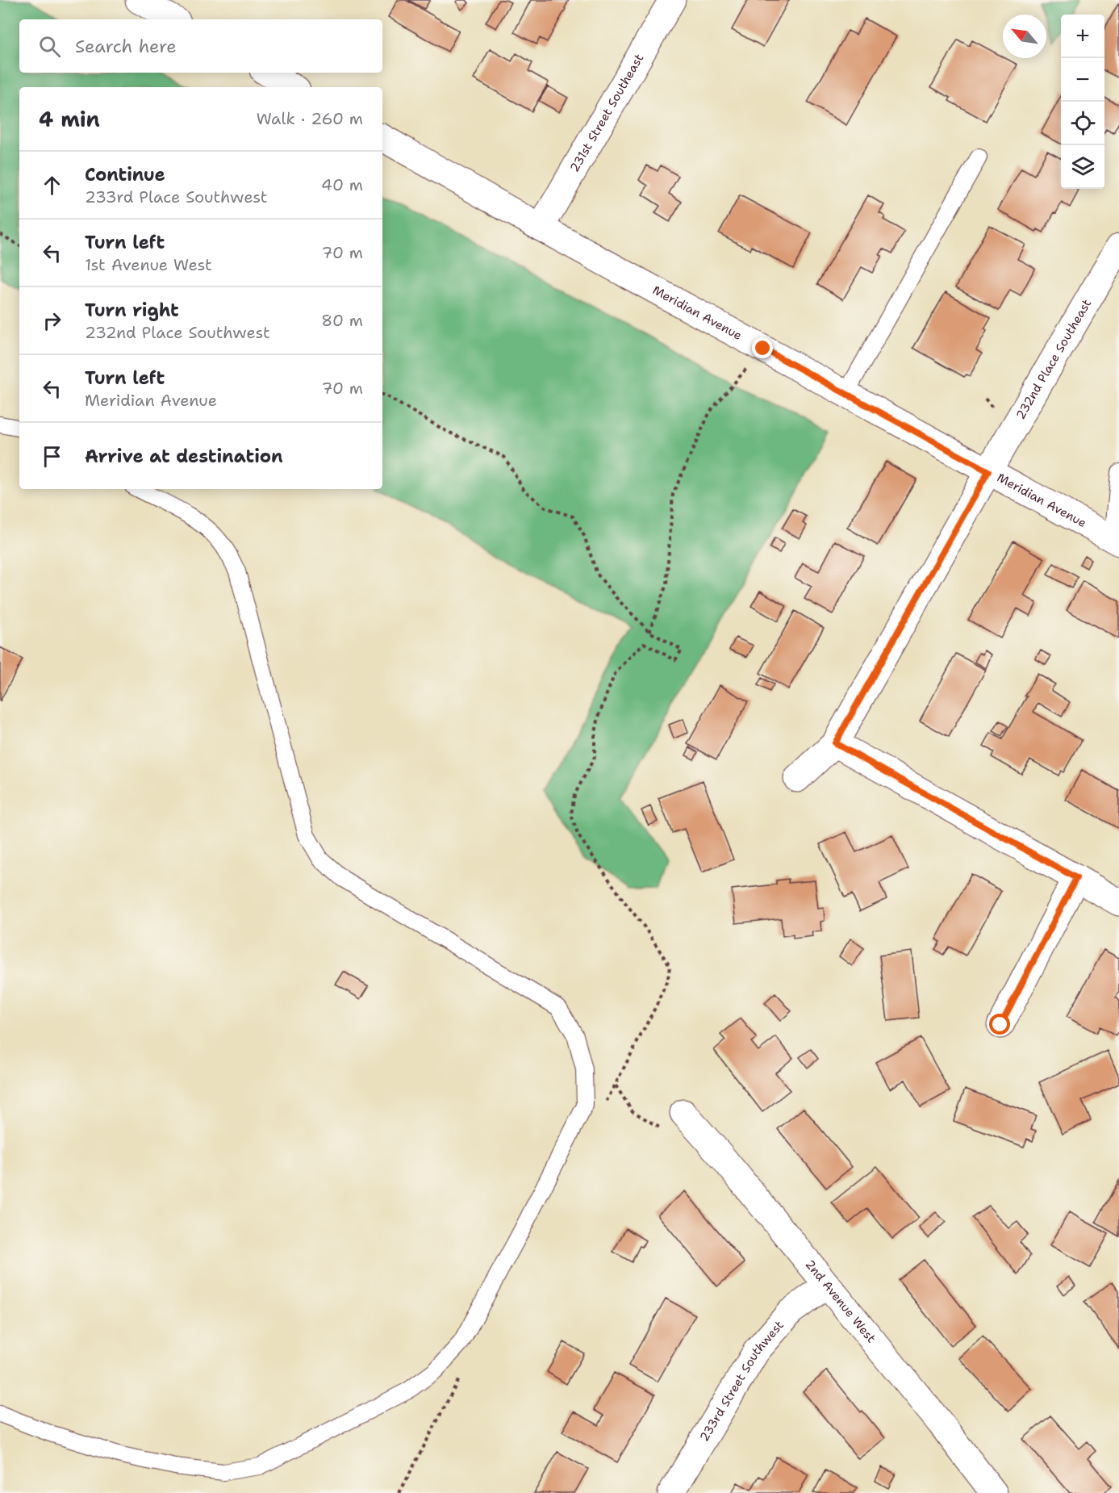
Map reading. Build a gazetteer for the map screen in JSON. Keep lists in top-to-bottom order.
{
  "streets": {
    "street": [
      "231st Street Southeast",
      "Meridian Avenue",
      "232nd Place Southeast",
      "2nd Avenue West",
      "233rd Street Southwest"
    ]
  },
  "crossings": [
    ["231st Street Southeast", "Meridian Avenue"],
    ["Meridian Avenue", "232nd Place Southeast"],
    ["2nd Avenue West", "233rd Street Southwest"]
  ],
  "north": "top left",
  "page": {
    "map_buttons": ["+", "−"],
    "search": "Search here",
    "heading": ["4 min", "Walk · 260 m"],
    "list": [
      ["Continue", "233rd Place Southwest", "40 m"],
      ["Turn left", "1st Avenue West", "70 m"],
      ["Turn right", "232nd Place Southwest", "80 m"],
      ["Turn left", "Meridian Avenue", "70 m"],
      "Arrive at destination"
    ]
  }
}
